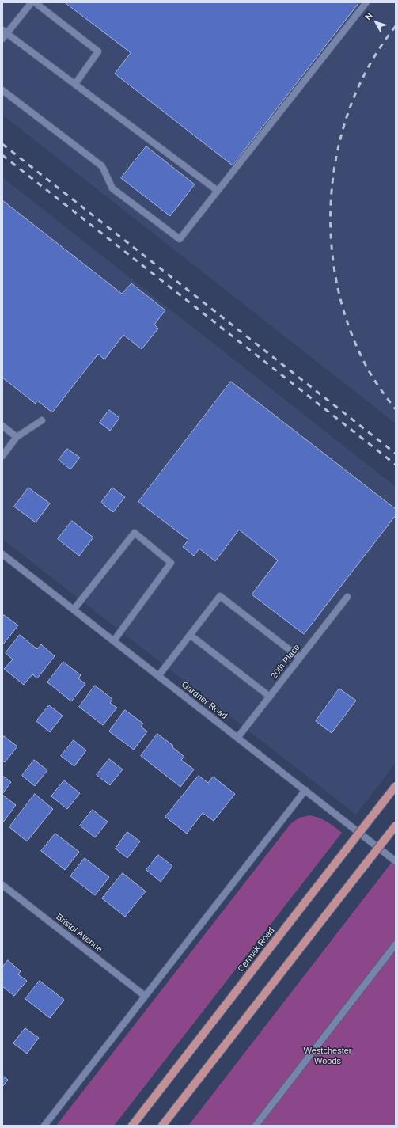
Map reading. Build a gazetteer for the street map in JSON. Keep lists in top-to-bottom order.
{
  "streets": {
    "main road": ["Cermak Road"],
    "street": ["20th Place", "Gardner Road", "Bristol Avenue"]
  },
  "crossings": [
    ["20th Place", "Gardner Road"]
  ],
  "parks": ["Westchester Woods"],
  "north": "top left"
}
